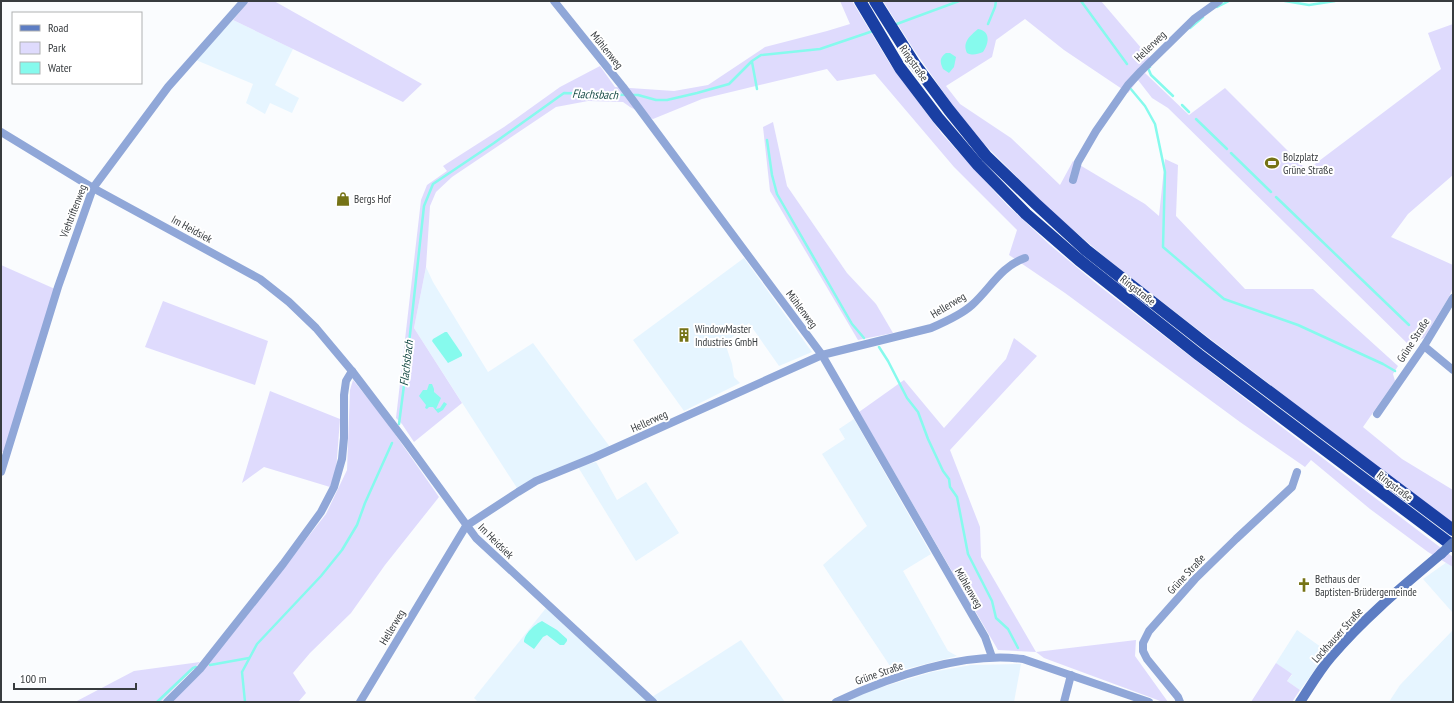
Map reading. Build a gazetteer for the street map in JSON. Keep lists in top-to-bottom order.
{
  "streets": {
    "highway": ["Ringstraße"],
    "street": [
      "Hellerweg",
      "Mühlenweg",
      "Viehtriftenweg",
      "Im Heidsiek",
      "Grüne Straße",
      "Lockhauser Straße"
    ]
  },
  "crossings": [
    ["Hellerweg", "Mühlenweg"],
    ["Hellerweg", "Im Heidsiek"],
    ["Mühlenweg", "Grüne Straße"],
    ["Viehtriftenweg", "Im Heidsiek"]
  ],
  "water": ["Flachsbach"],
  "places": {
    "sports": ["Bolzplatz Grüne Straße"],
    "shop": ["Bergs Hof"],
    "building": ["WindowMaster Industries GmbH"],
    "church": ["Bethaus der Baptisten-Brüdergemeinde"]
  },
  "legend": ["Road", "Park", "Water"],
  "scale_bar": "100 m"
}
